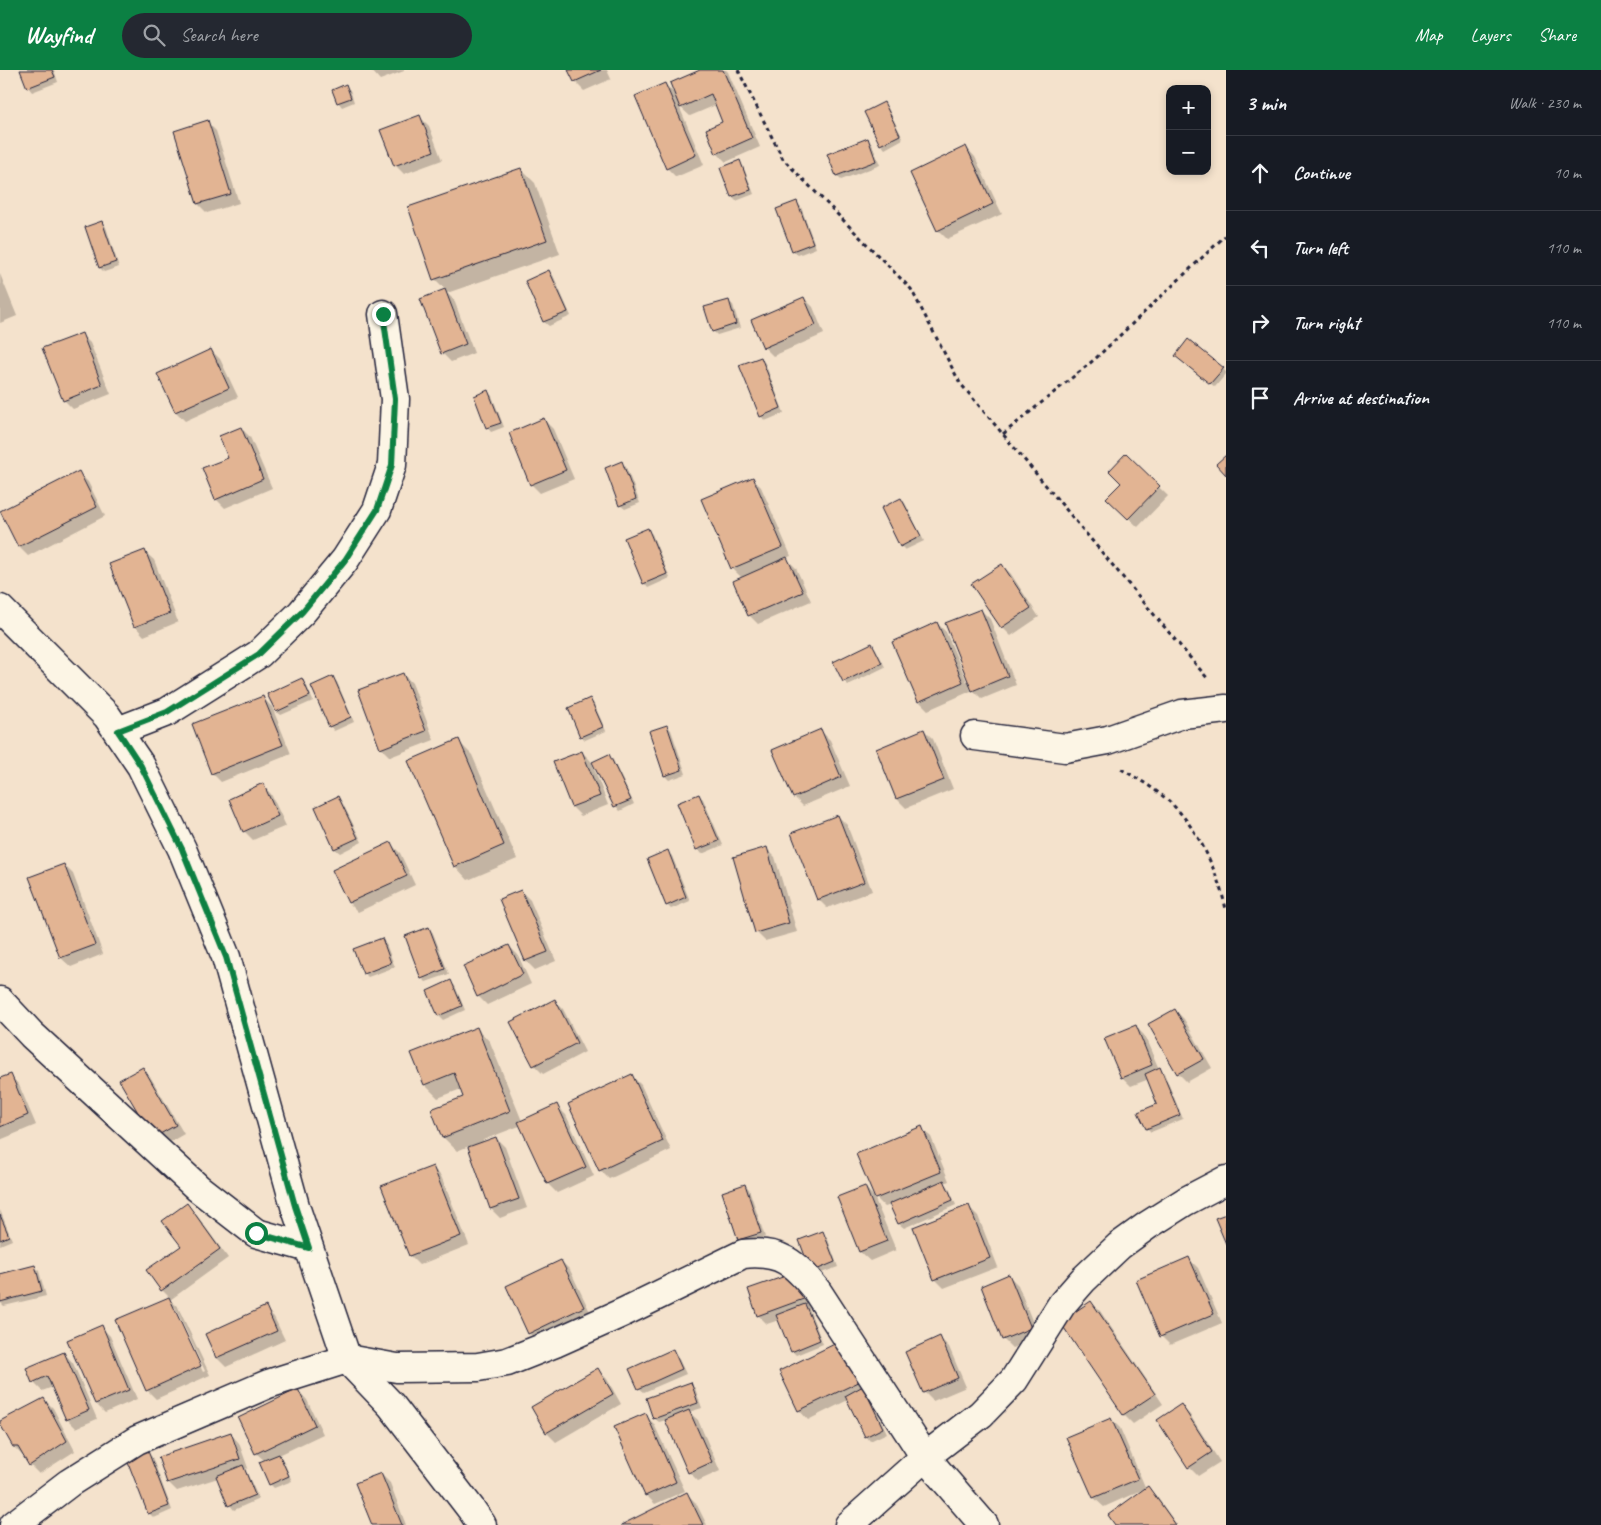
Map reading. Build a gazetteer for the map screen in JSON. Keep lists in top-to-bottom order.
{
  "page": {
    "header": "Wayfind",
    "search": "Search here",
    "nav": ["Map", "Layers", "Share"],
    "heading": ["3 min", "Walk · 230 m"],
    "map_buttons": ["+", "−"],
    "list": [
      ["Continue", "10 m"],
      ["Turn left", "110 m"],
      ["Turn right", "110 m"],
      "Arrive at destination"
    ]
  }
}
